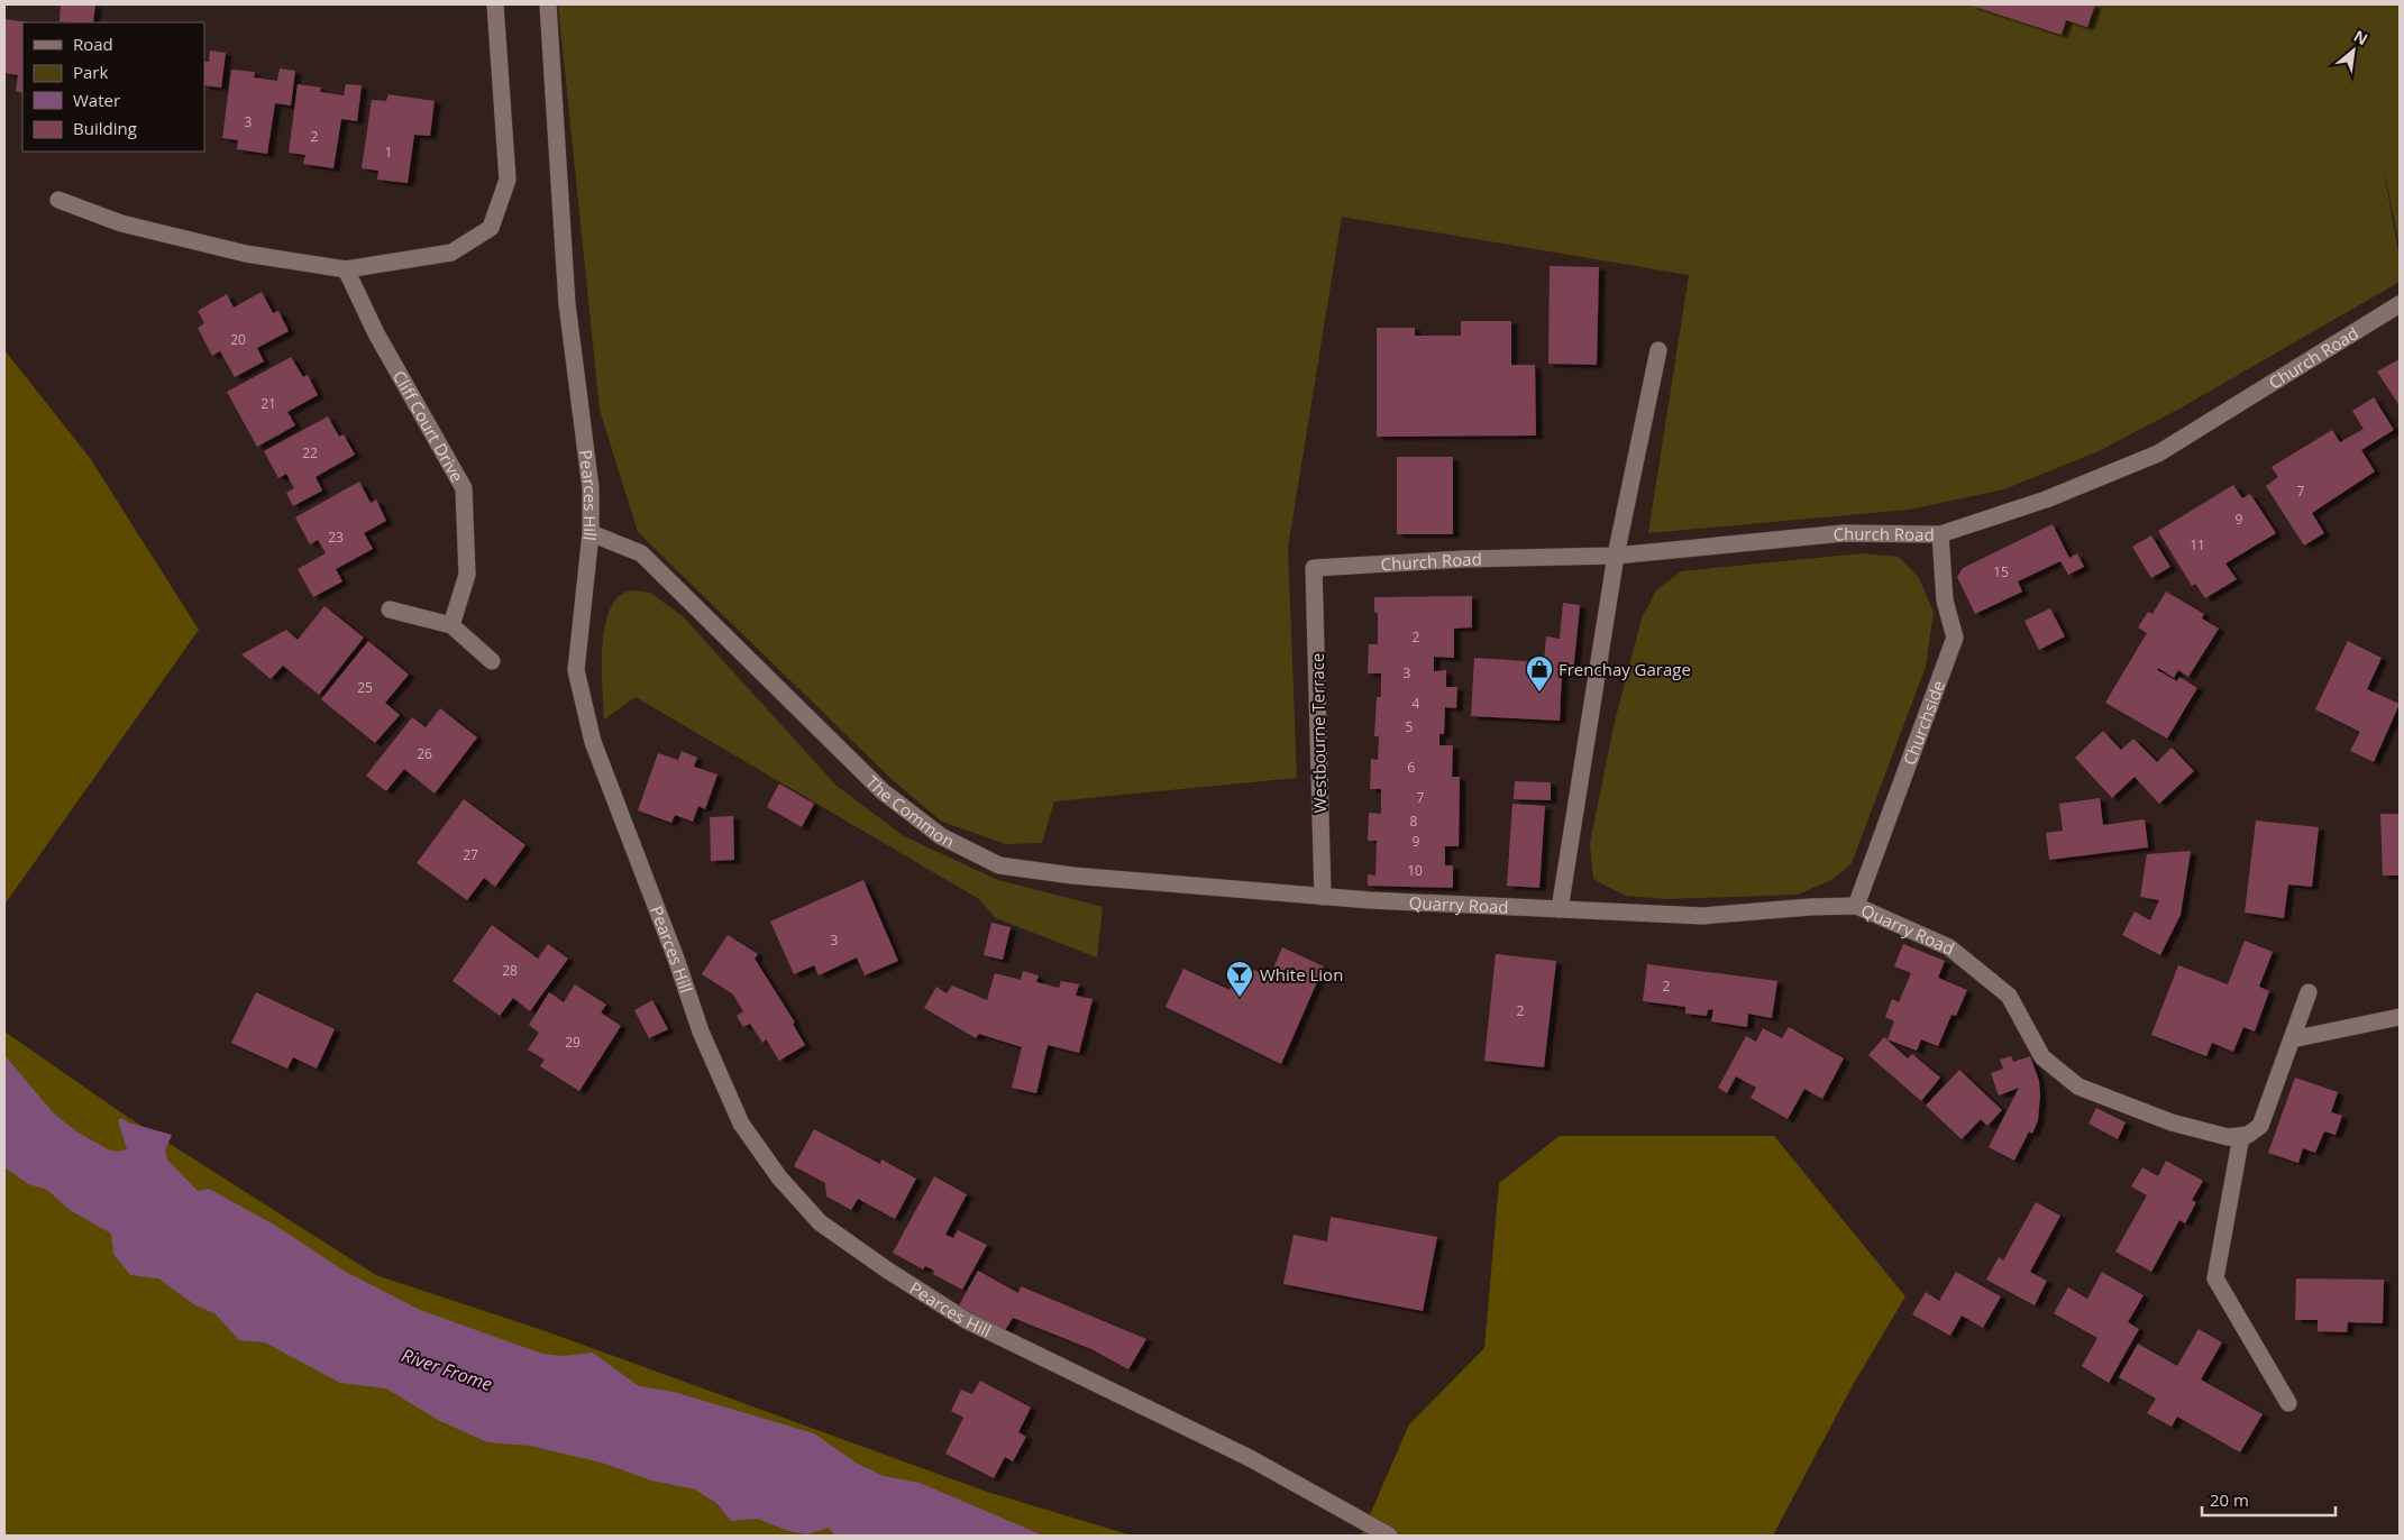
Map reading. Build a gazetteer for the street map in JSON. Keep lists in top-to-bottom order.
{
  "streets": {
    "street": [
      "Church Road",
      "Cliff Court Drive",
      "Pearces Hill",
      "Churchside",
      "Westbourne Terrace",
      "The Common",
      "Quarry Road"
    ]
  },
  "crossings": [
    ["Church Road", "Churchside"],
    ["Church Road", "Westbourne Terrace"],
    ["Pearces Hill", "The Common"],
    ["Churchside", "Quarry Road"],
    ["Westbourne Terrace", "The Common"],
    ["Westbourne Terrace", "Quarry Road"],
    ["The Common", "Quarry Road"]
  ],
  "water": ["River Frome"],
  "places": {
    "shop": ["Frenchay Garage"],
    "bar": ["White Lion"]
  },
  "house_numbers": [
    "3",
    "2",
    "1",
    "20",
    "21",
    "22",
    "7",
    "9",
    "23",
    "11",
    "15",
    "2",
    "3",
    "25",
    "4",
    "5",
    "26",
    "6",
    "7",
    "8",
    "9",
    "27",
    "10",
    "3",
    "28",
    "2",
    "2",
    "29"
  ],
  "legend": [
    "Road",
    "Park",
    "Water",
    "Building"
  ],
  "scale_bar": "20 m",
  "north": "top right"
}
